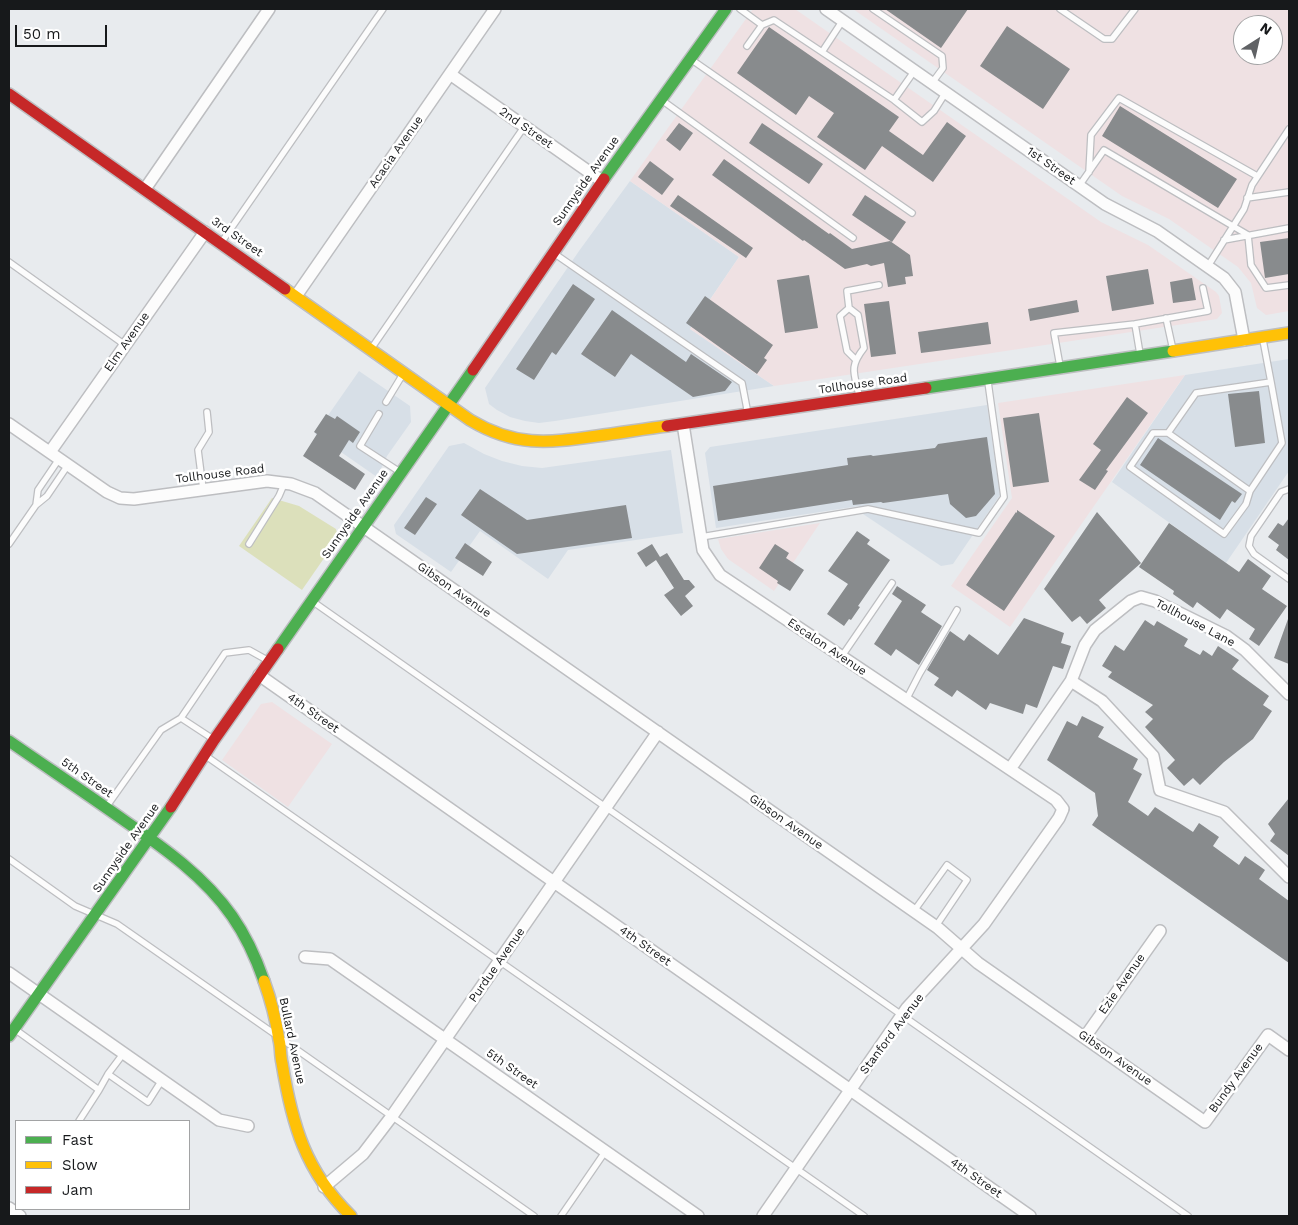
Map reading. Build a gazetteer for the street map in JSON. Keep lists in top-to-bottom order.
{
  "streets": {
    "main road": [
      "Sunnyside Avenue",
      "3rd Street",
      "Tollhouse Road",
      "5th Street",
      "Bullard Avenue"
    ],
    "street": [
      "2nd Street",
      "Acacia Avenue",
      "1st Street",
      "Elm Avenue",
      "Gibson Avenue",
      "Tollhouse Lane",
      "Escalon Avenue",
      "4th Street",
      "Purdue Avenue",
      "Ezie Avenue",
      "Stanford Avenue",
      "Bundy Avenue"
    ]
  },
  "crossings": [
    ["2nd Street", "Acacia Avenue"],
    ["2nd Street", "Sunnyside Avenue"],
    ["Acacia Avenue", "3rd Street"],
    ["1st Street", "Tollhouse Road"],
    ["Sunnyside Avenue", "3rd Street"],
    ["Sunnyside Avenue", "Tollhouse Road"],
    ["Sunnyside Avenue", "Gibson Avenue"],
    ["Sunnyside Avenue", "4th Street"],
    ["Sunnyside Avenue", "5th Street"],
    ["Sunnyside Avenue", "Bullard Avenue"],
    ["3rd Street", "Elm Avenue"],
    ["3rd Street", "Tollhouse Road"],
    ["Elm Avenue", "Tollhouse Road"],
    ["Tollhouse Road", "Gibson Avenue"],
    ["Tollhouse Road", "Escalon Avenue"],
    ["Gibson Avenue", "Purdue Avenue"],
    ["Gibson Avenue", "Ezie Avenue"],
    ["Gibson Avenue", "Stanford Avenue"],
    ["Gibson Avenue", "Bundy Avenue"],
    ["Escalon Avenue", "Stanford Avenue"],
    ["4th Street", "Purdue Avenue"],
    ["4th Street", "Stanford Avenue"],
    ["5th Street", "Purdue Avenue"],
    ["5th Street", "Bullard Avenue"],
    ["Purdue Avenue", "Bullard Avenue"]
  ],
  "legend": ["Fast", "Slow", "Jam"],
  "scale_bar": "50 m",
  "north": "top right"
}
